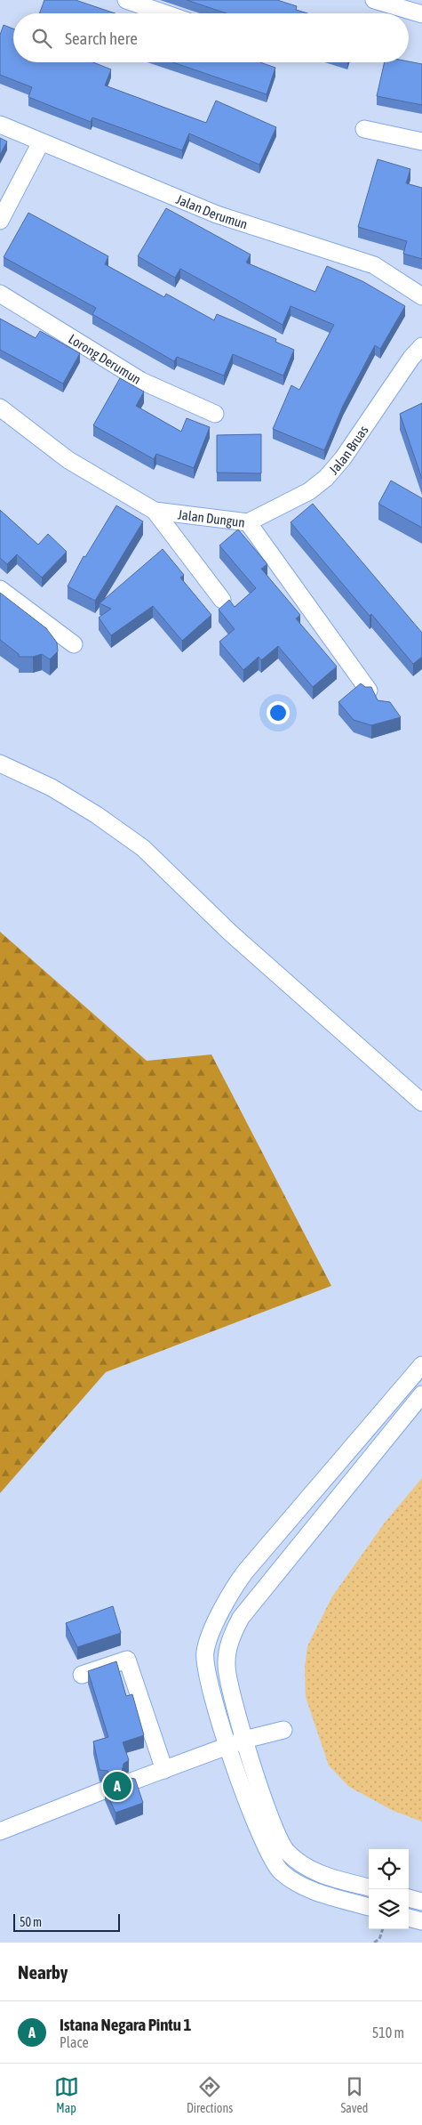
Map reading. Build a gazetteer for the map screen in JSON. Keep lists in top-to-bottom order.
{
  "streets": {
    "street": [
      "Jalan Derumun",
      "Lorong Derumun",
      "Jalan Bruas",
      "Jalan Dungun"
    ]
  },
  "crossings": [
    ["Jalan Bruas", "Jalan Dungun"]
  ],
  "scale_bar": "50 m",
  "page": {
    "search": "Search here",
    "pins": "A",
    "scale": "50 m",
    "heading": "Nearby",
    "list": [
      {
        "mark": "A",
        "name": "Istana Negara Pintu 1",
        "note": "Place",
        "value": "510 m"
      }
    ],
    "nav": ["Map", "Directions", "Saved"]
  }
}
